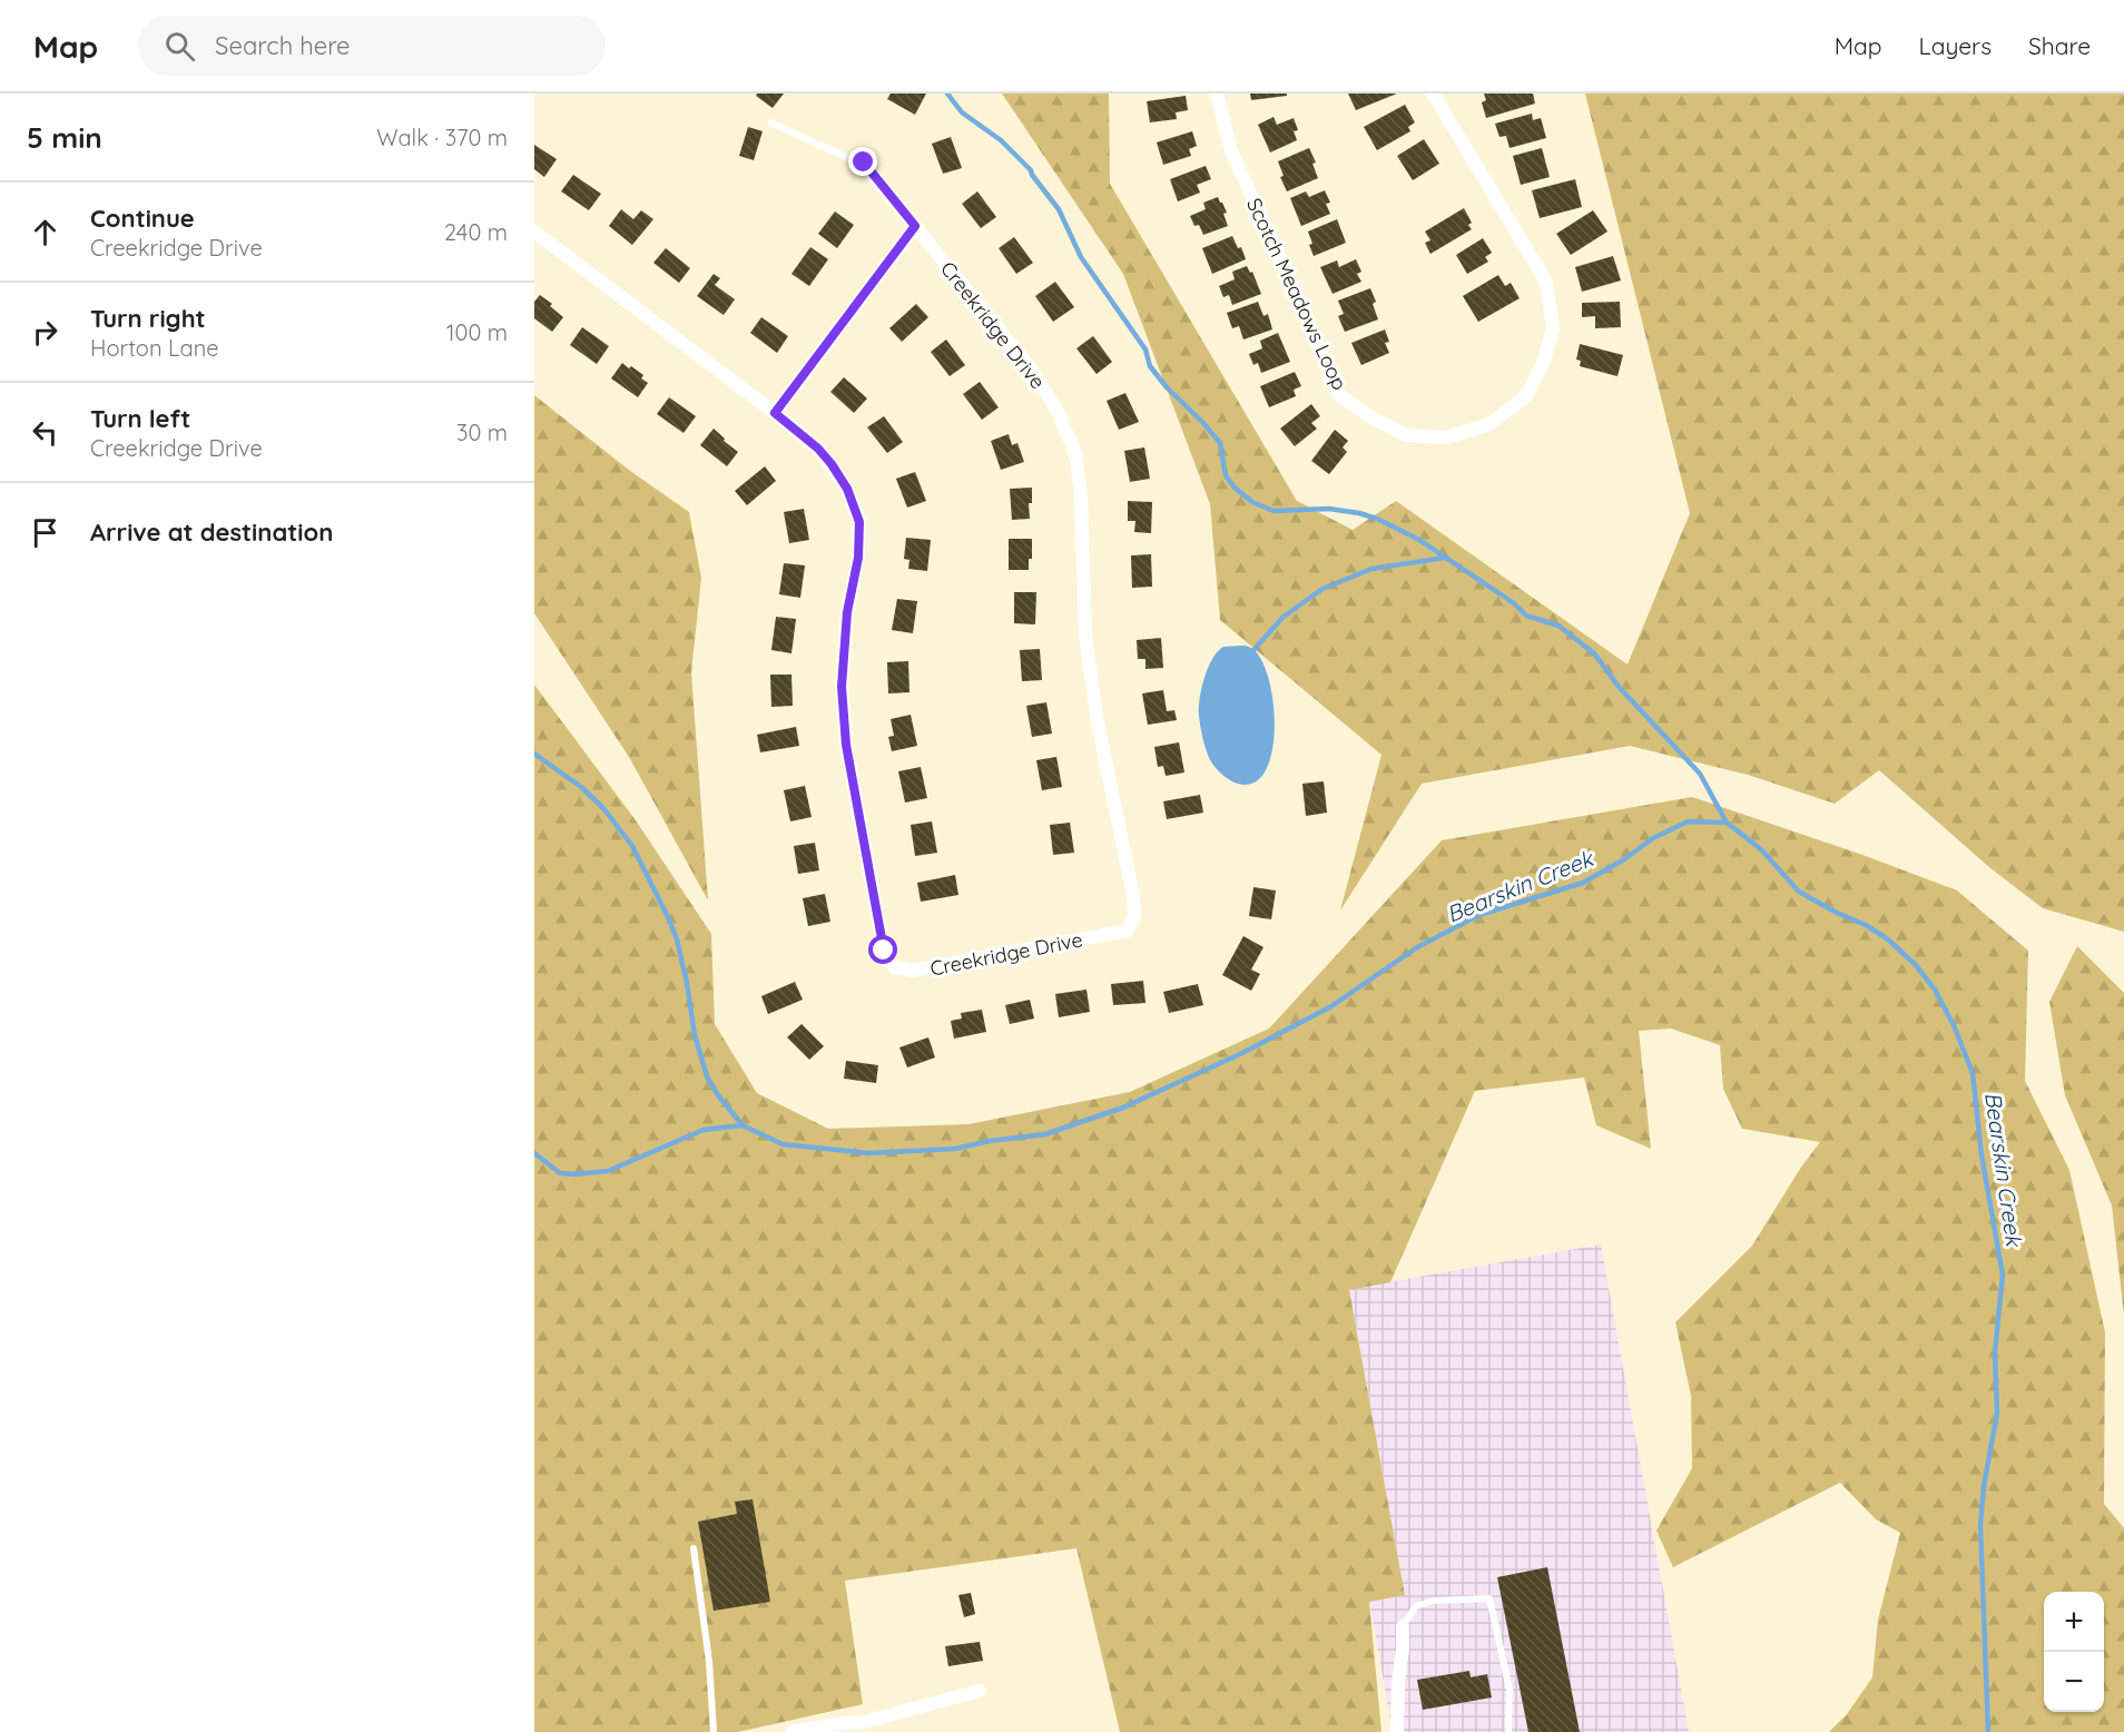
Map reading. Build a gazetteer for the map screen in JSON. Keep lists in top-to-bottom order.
{
  "streets": {
    "street": ["Scotch Meadows Loop", "Creekridge Drive"]
  },
  "water": ["Bearskin Creek"],
  "page": {
    "header": "Map",
    "search": "Search here",
    "nav": ["Map", "Layers", "Share"],
    "heading": ["5 min", "Walk · 370 m"],
    "list": [
      ["Continue", "Creekridge Drive", "240 m"],
      ["Turn right", "Horton Lane", "100 m"],
      ["Turn left", "Creekridge Drive", "30 m"],
      "Arrive at destination"
    ],
    "map_buttons": ["+", "−"]
  }
}
